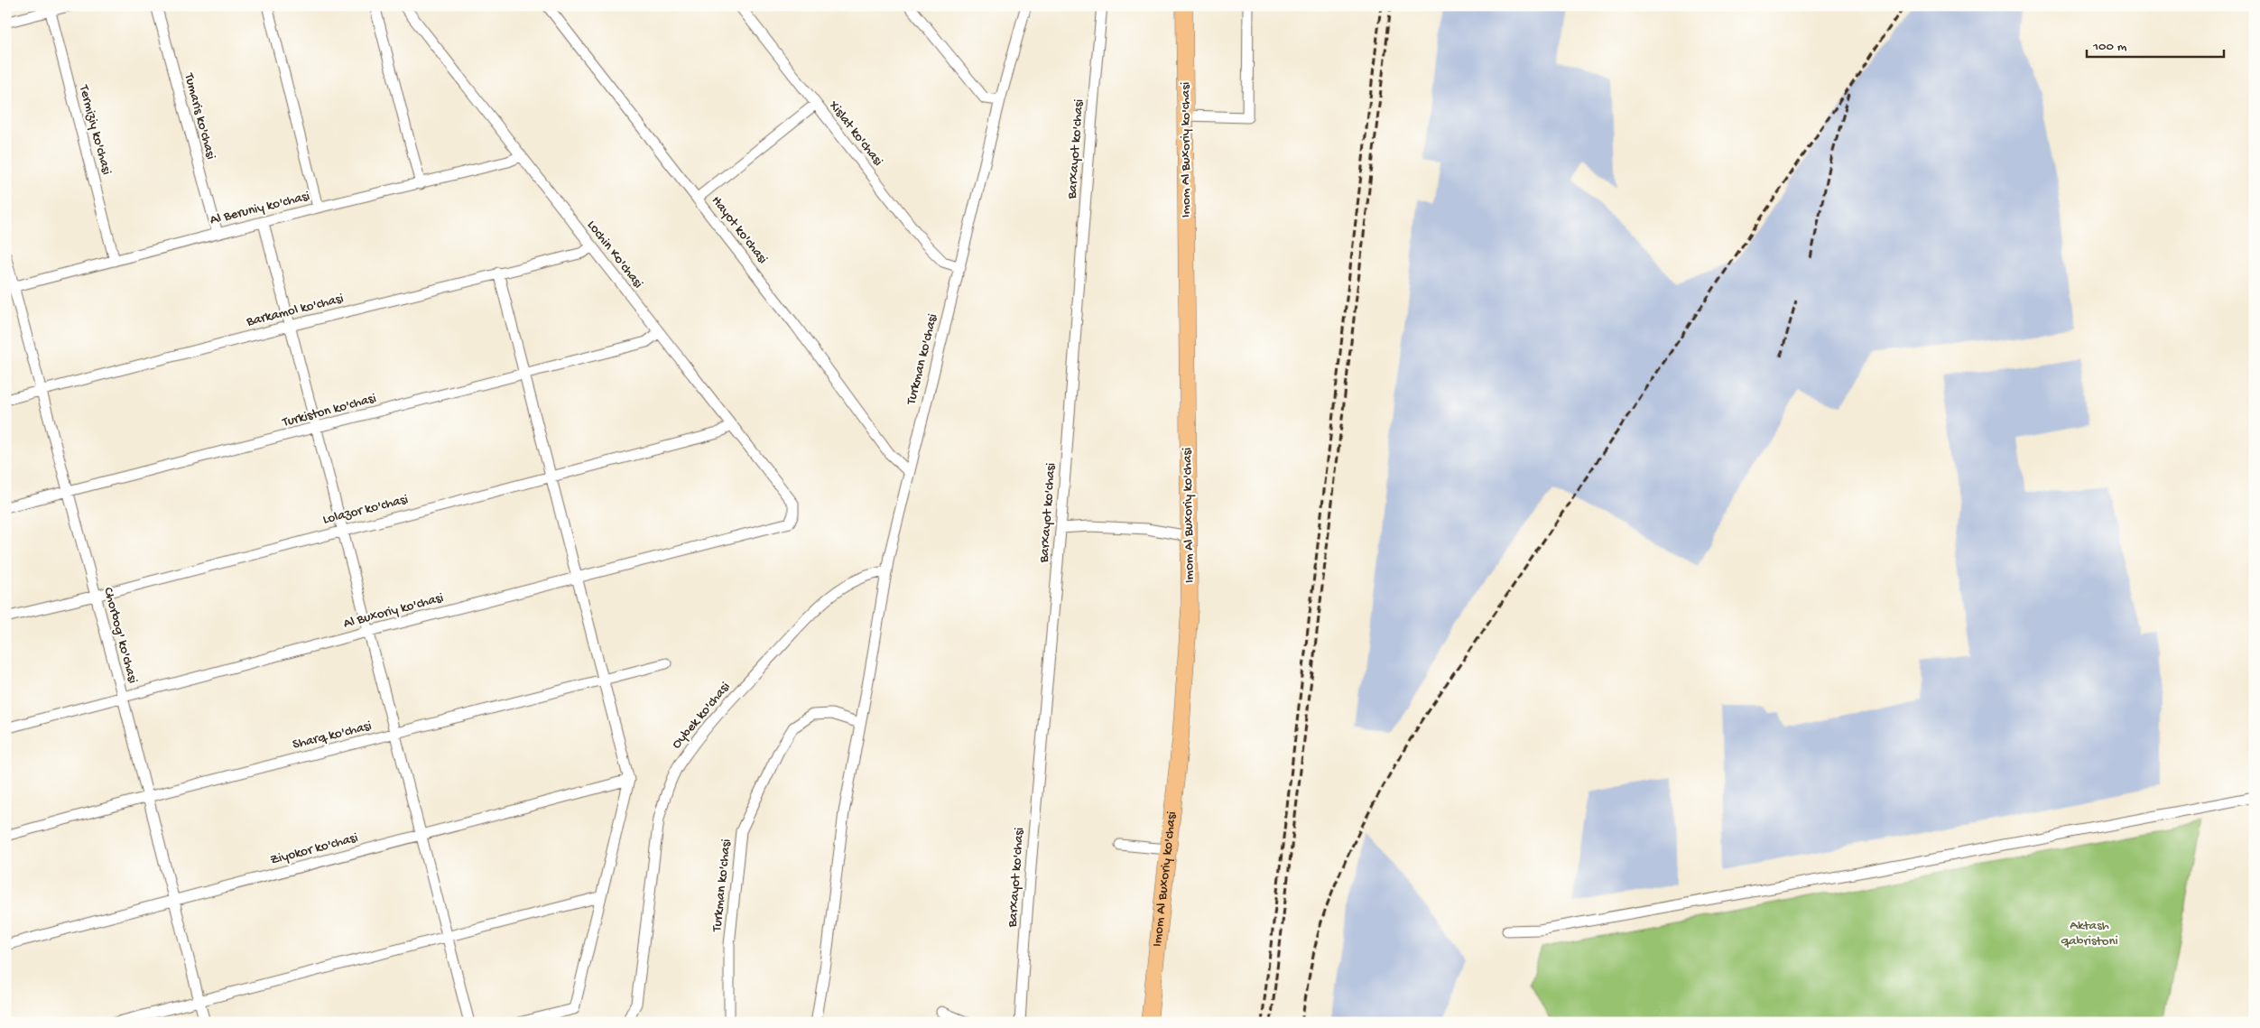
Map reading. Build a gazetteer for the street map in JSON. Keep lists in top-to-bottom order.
{
  "streets": {
    "main road": ["Imom Al Buxoriy ko'chasi"],
    "street": [
      "Tumaris ko'chasi",
      "Termiziy ko'chasi",
      "Xislat ko'chasi",
      "Barxayot ko'chasi",
      "Al Beruniy ko'chasi",
      "Hayot ko'chasi",
      "Lochin Ko'chasi",
      "Barkamol ko'chasi",
      "Turkman ko'chasi",
      "Turkiston ko'chasi",
      "Lolazor ko'chasi",
      "Al Buxoriy ko'chasi",
      "Chorbog' ko'chasi",
      "Oybek ko'chasi",
      "Sharq ko'chasi",
      "Ziyokor ko'chasi"
    ]
  },
  "crossings": [
    ["Tumaris ko'chasi", "Al Beruniy ko'chasi"],
    ["Termiziy ko'chasi", "Al Beruniy ko'chasi"],
    ["Xislat ko'chasi", "Turkman ko'chasi"],
    ["Al Beruniy ko'chasi", "Lochin Ko'chasi"],
    ["Al Beruniy ko'chasi", "Chorbog' ko'chasi"],
    ["Hayot ko'chasi", "Turkman ko'chasi"],
    ["Lochin Ko'chasi", "Barkamol ko'chasi"],
    ["Lochin Ko'chasi", "Turkiston ko'chasi"],
    ["Lochin Ko'chasi", "Lolazor ko'chasi"],
    ["Lochin Ko'chasi", "Al Buxoriy ko'chasi"],
    ["Barkamol ko'chasi", "Chorbog' ko'chasi"],
    ["Turkman ko'chasi", "Oybek ko'chasi"],
    ["Turkiston ko'chasi", "Chorbog' ko'chasi"],
    ["Lolazor ko'chasi", "Chorbog' ko'chasi"],
    ["Al Buxoriy ko'chasi", "Chorbog' ko'chasi"],
    ["Chorbog' ko'chasi", "Sharq ko'chasi"],
    ["Chorbog' ko'chasi", "Ziyokor ko'chasi"]
  ],
  "parks": ["Aktash qabristoni"],
  "scale_bar": "100 m"
}
